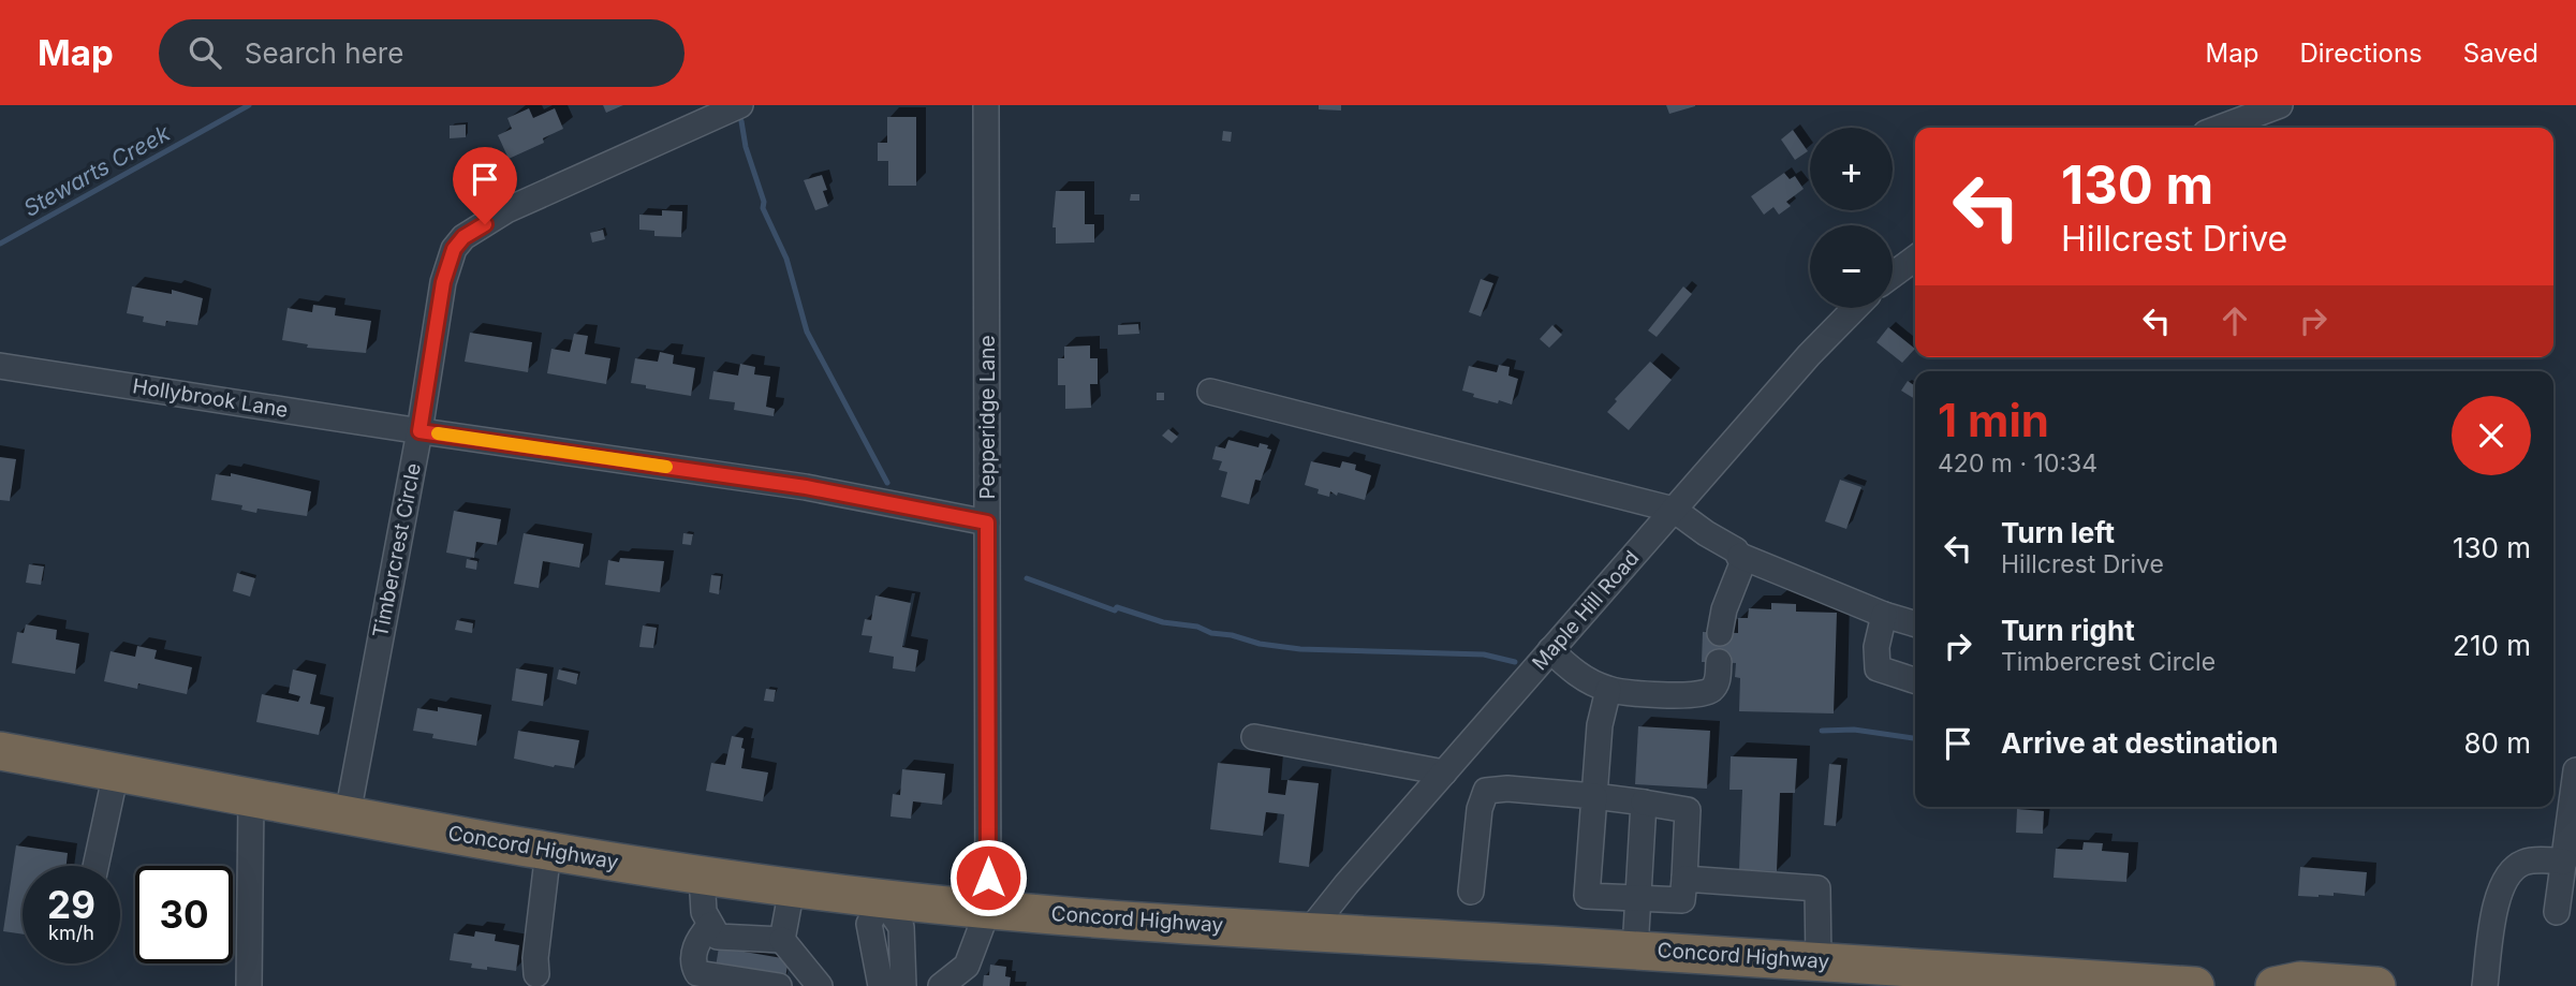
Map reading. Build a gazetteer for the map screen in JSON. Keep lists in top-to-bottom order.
{
  "streets": {
    "highway": ["Concord Highway"],
    "street": [
      "Hollybrook Lane",
      "Pepperidge Lane",
      "Timbercrest Circle",
      "Maple Hill Road"
    ]
  },
  "crossings": [
    ["Hollybrook Lane", "Pepperidge Lane"],
    ["Hollybrook Lane", "Timbercrest Circle"],
    ["Pepperidge Lane", "Concord Highway"],
    ["Timbercrest Circle", "Concord Highway"],
    ["Maple Hill Road", "Concord Highway"]
  ],
  "water": ["Stewarts Creek"],
  "page": {
    "header": "Map",
    "search": "Search here",
    "nav": ["Map", "Directions", "Saved"],
    "map_buttons": ["+", "−"],
    "turn": ["130 m", "Hillcrest Drive"],
    "heading": ["1 min", "420 m · 10:34"],
    "list": [
      {
        "name": "Turn left",
        "note": "Hillcrest Drive",
        "value": "130 m"
      },
      {
        "name": "Turn right",
        "note": "Timbercrest Circle",
        "value": "210 m"
      },
      {
        "name": "Arrive at destination",
        "value": "80 m"
      }
    ],
    "speed": "29 km/h",
    "limit": "30"
  }
}
